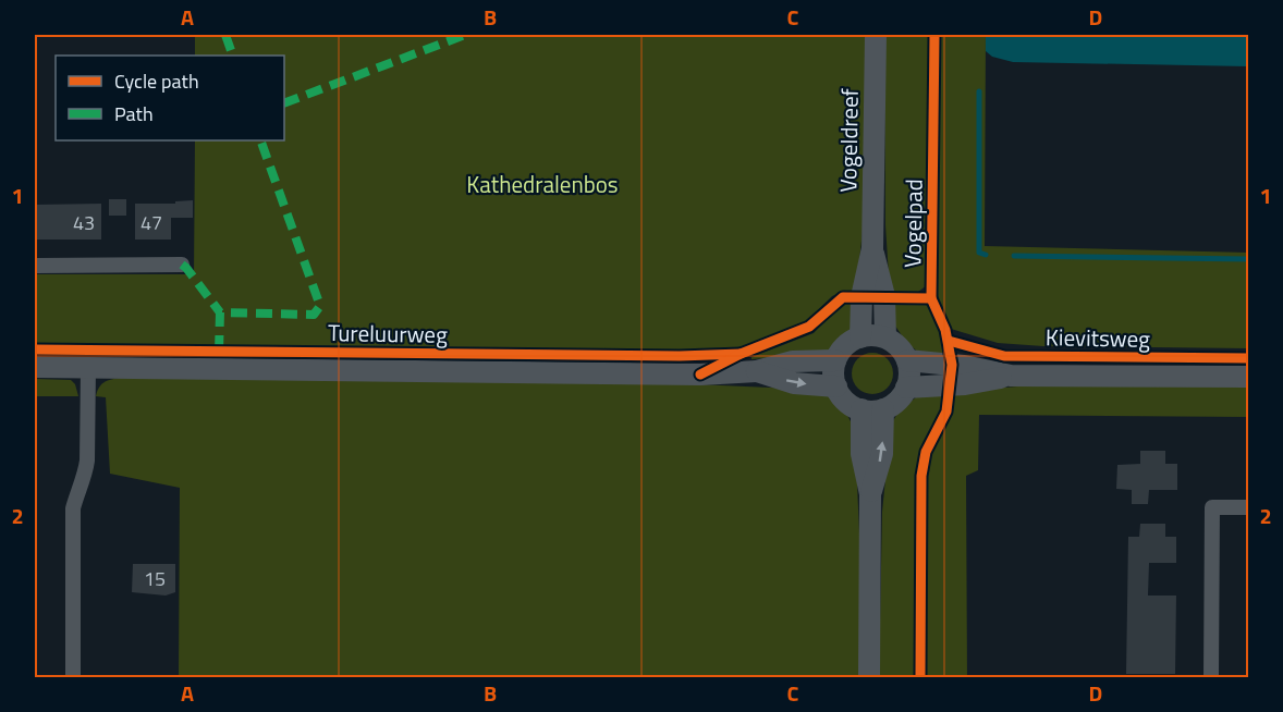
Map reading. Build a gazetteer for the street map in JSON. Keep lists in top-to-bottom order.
{
  "streets": {
    "street": ["Vogeldreef", "Tureluurweg", "Kievitsweg"],
    "cycle path": ["Vogelpad"]
  },
  "crossings": [
    ["Vogeldreef", "Tureluurweg"],
    ["Vogeldreef", "Kievitsweg"],
    ["Tureluurweg", "Kievitsweg"]
  ],
  "parks": ["Kathedralenbos"],
  "house_numbers": ["43", "47", "15"],
  "legend": ["Cycle path", "Path"],
  "grid": {
    "columns": [
      "A",
      "B",
      "C",
      "D"
    ],
    "rows": ["1", "2"]
  }
}
